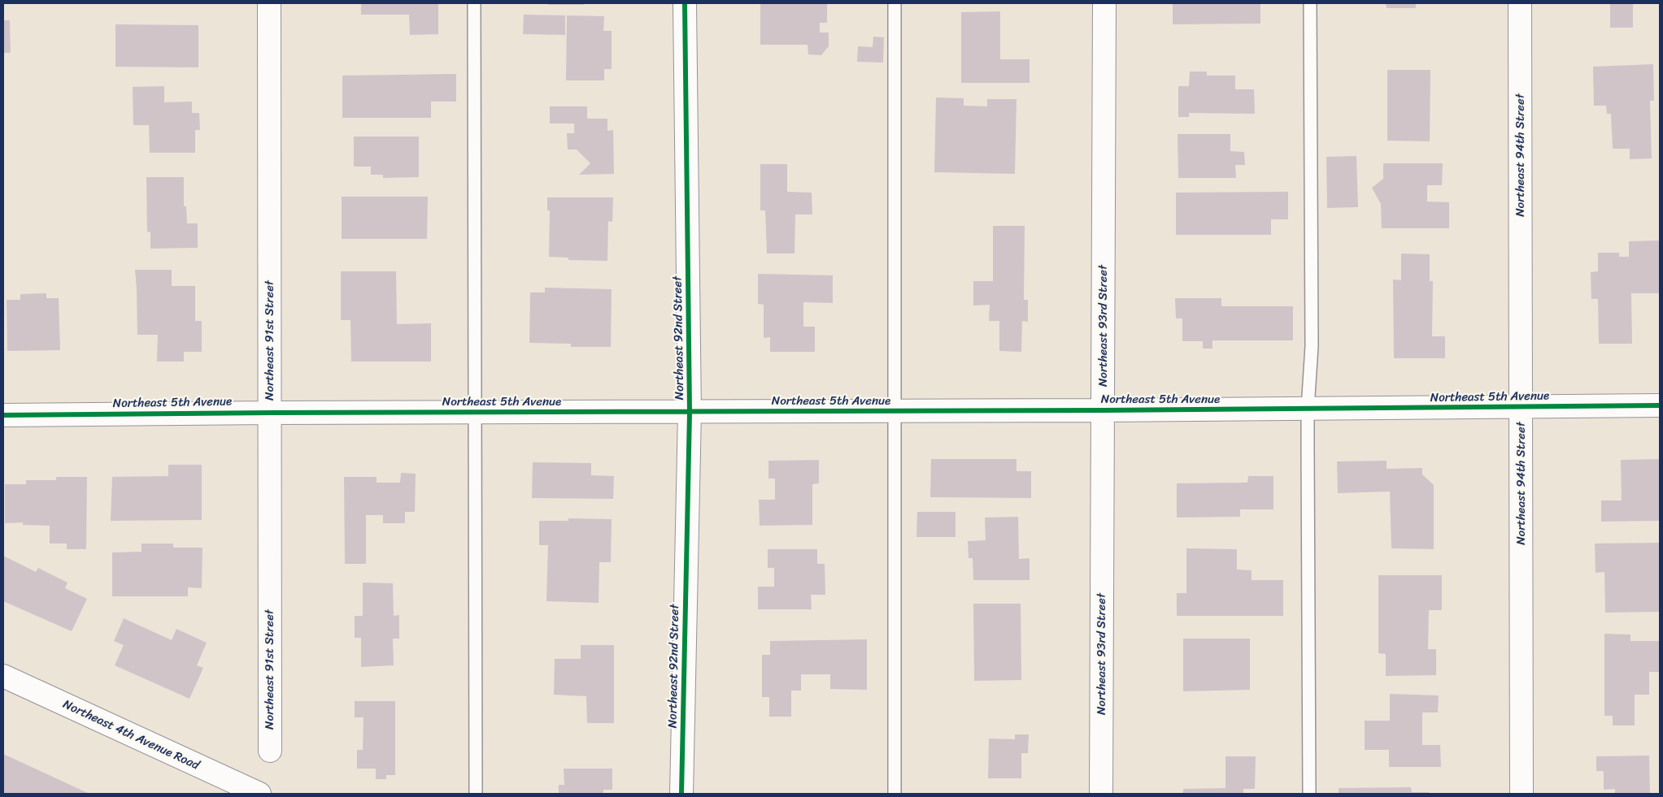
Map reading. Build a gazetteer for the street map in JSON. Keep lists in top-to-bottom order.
{
  "streets": {
    "street": [
      "Northeast 94th Street",
      "Northeast 93rd Street",
      "Northeast 92nd Street",
      "Northeast 91st Street",
      "Northeast 5th Avenue",
      "Northeast 4th Avenue Road"
    ]
  },
  "crossings": [
    ["Northeast 94th Street", "Northeast 5th Avenue"],
    ["Northeast 93rd Street", "Northeast 5th Avenue"],
    ["Northeast 92nd Street", "Northeast 5th Avenue"],
    ["Northeast 91st Street", "Northeast 5th Avenue"]
  ]
}
